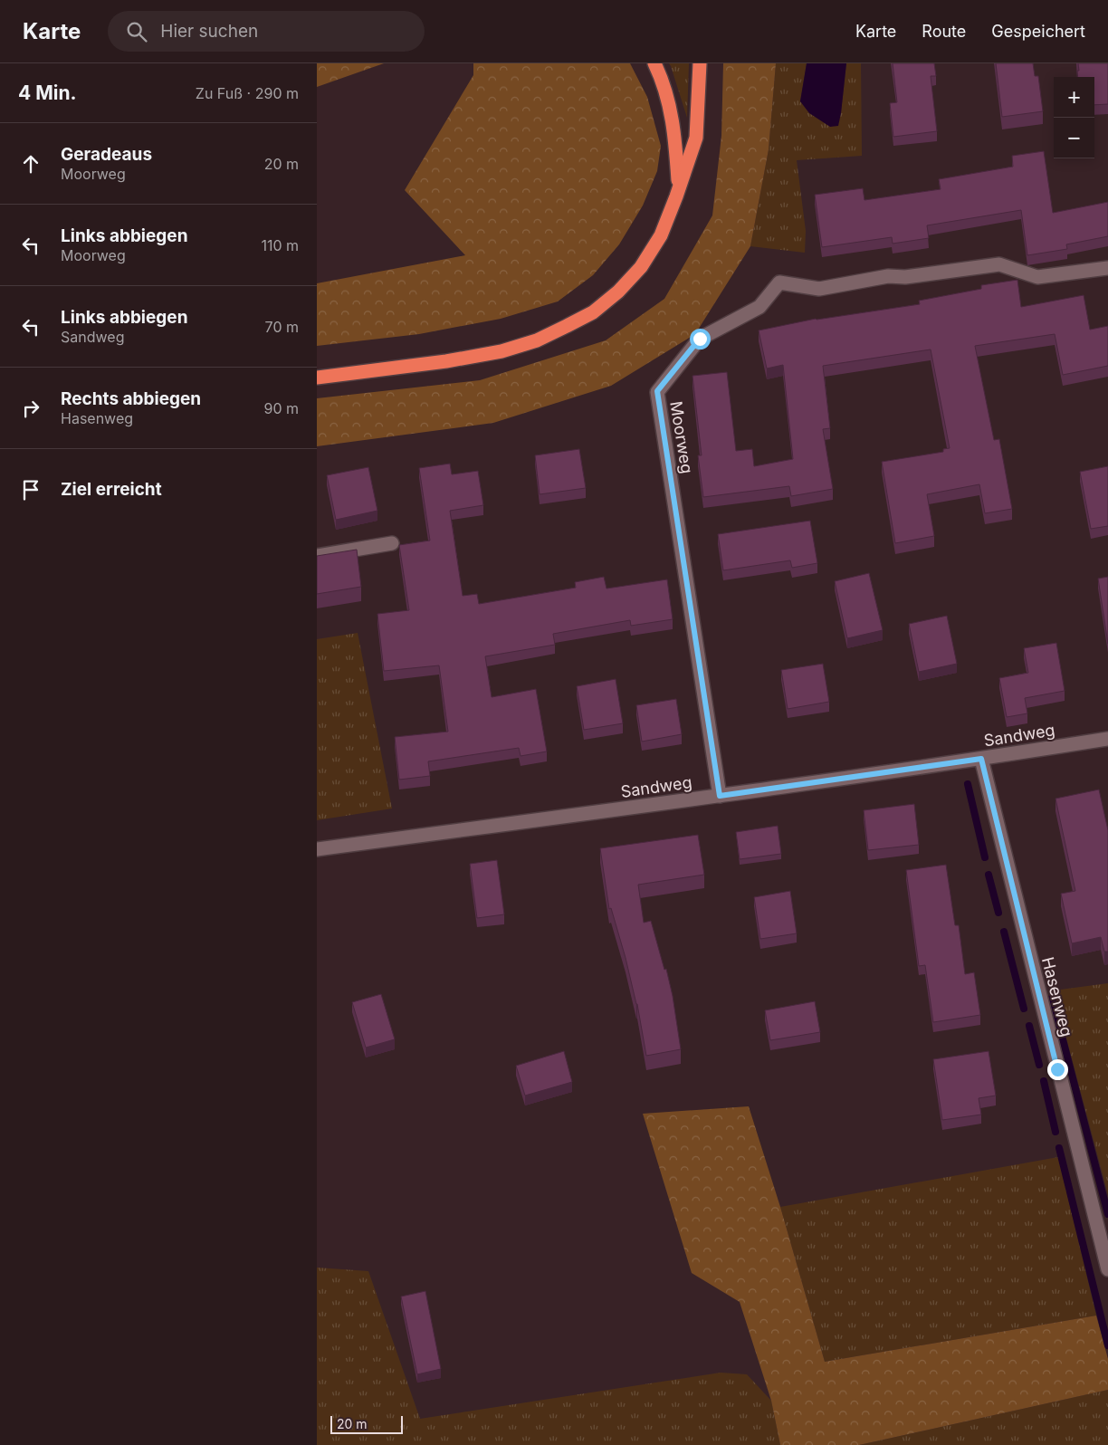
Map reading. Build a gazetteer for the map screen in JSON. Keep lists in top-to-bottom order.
{
  "streets": {
    "street": ["Moorweg", "Sandweg", "Hasenweg"]
  },
  "crossings": [
    ["Moorweg", "Sandweg"],
    ["Sandweg", "Hasenweg"]
  ],
  "scale_bar": "20 m",
  "page": {
    "header": "Karte",
    "search": "Hier suchen",
    "nav": ["Karte", "Route", "Gespeichert"],
    "heading": ["4 Min.", "Zu Fuß · 290 m"],
    "map_buttons": ["+", "−"],
    "list": [
      ["Geradeaus", "Moorweg", "20 m"],
      ["Links abbiegen", "Moorweg", "110 m"],
      ["Links abbiegen", "Sandweg", "70 m"],
      ["Rechts abbiegen", "Hasenweg", "90 m"],
      "Ziel erreicht"
    ],
    "scale": "20 m"
  }
}
